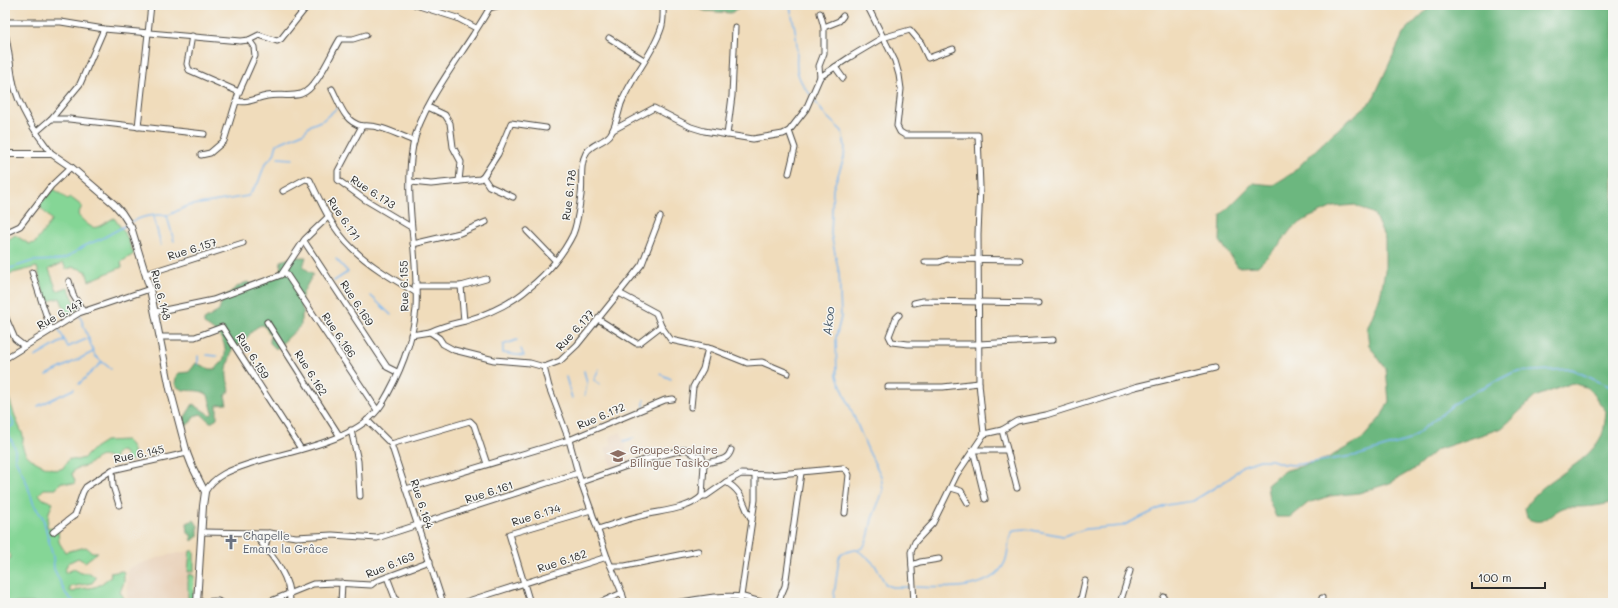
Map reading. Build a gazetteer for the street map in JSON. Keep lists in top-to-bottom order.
{
  "streets": {
    "street": [
      "Rue 6.173",
      "Rue 6.178",
      "Rue 6.171",
      "Rue 6.157",
      "Rue 6.155",
      "Rue 6.148",
      "Rue 6.169",
      "Rue 6.147",
      "Rue 6.177",
      "Rue 6.166",
      "Rue 6.159",
      "Rue 6.162",
      "Rue 6.172",
      "Rue 6.145",
      "Rue 6.161",
      "Rue 6.164",
      "Rue 6.174",
      "Rue 6.182",
      "Rue 6.163"
    ]
  },
  "crossings": [
    ["Rue 6.173", "Rue 6.155"],
    ["Rue 6.171", "Rue 6.155"],
    ["Rue 6.157", "Rue 6.148"],
    ["Rue 6.155", "Rue 6.148"],
    ["Rue 6.155", "Rue 6.169"],
    ["Rue 6.155", "Rue 6.166"],
    ["Rue 6.155", "Rue 6.159"],
    ["Rue 6.155", "Rue 6.162"],
    ["Rue 6.155", "Rue 6.164"],
    ["Rue 6.148", "Rue 6.147"],
    ["Rue 6.148", "Rue 6.159"],
    ["Rue 6.148", "Rue 6.145"],
    ["Rue 6.148", "Rue 6.161"],
    ["Rue 6.172", "Rue 6.161"],
    ["Rue 6.161", "Rue 6.164"],
    ["Rue 6.164", "Rue 6.163"],
    ["Rue 6.174", "Rue 6.182"]
  ],
  "water": ["Akoo"],
  "places": {
    "school or university": ["Groupe Scolaire Bilingue Tasiko"],
    "church": ["Chapelle Emana la Grâce"]
  },
  "scale_bar": "100 m"
}
